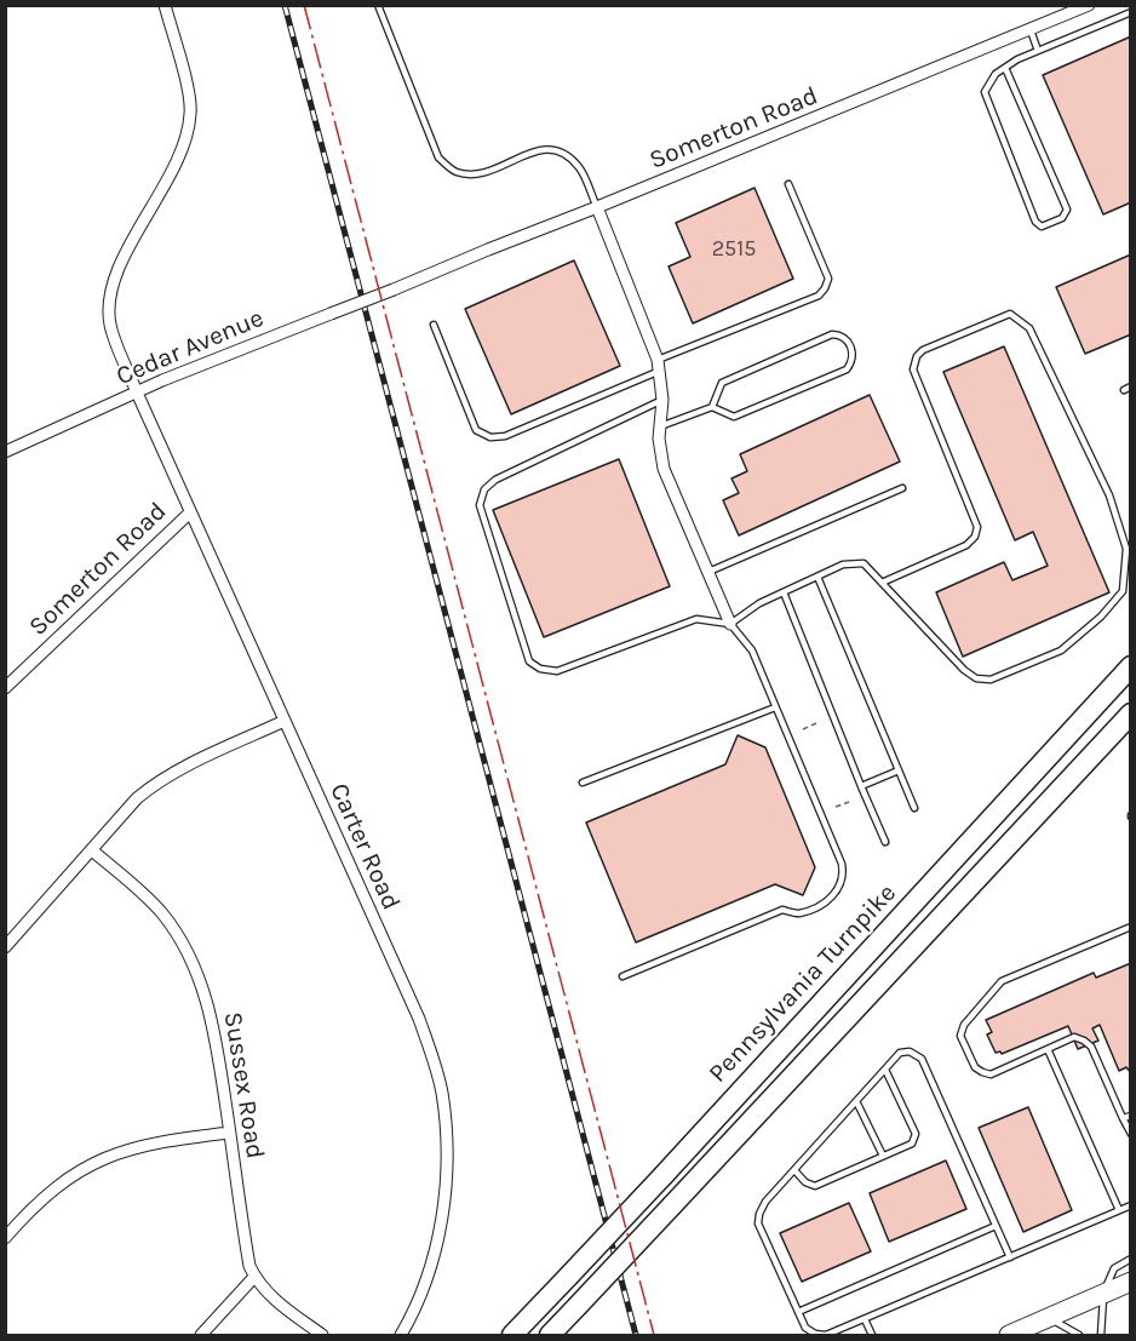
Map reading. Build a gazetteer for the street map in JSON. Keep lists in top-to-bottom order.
{
  "streets": {
    "highway": ["Pennsylvania Turnpike"],
    "street": [
      "Somerton Road",
      "Cedar Avenue",
      "Carter Road",
      "Sussex Road"
    ]
  },
  "crossings": [
    ["Somerton Road", "Cedar Avenue"],
    ["Somerton Road", "Carter Road"],
    ["Cedar Avenue", "Carter Road"]
  ],
  "house_numbers": ["2515"]
}
